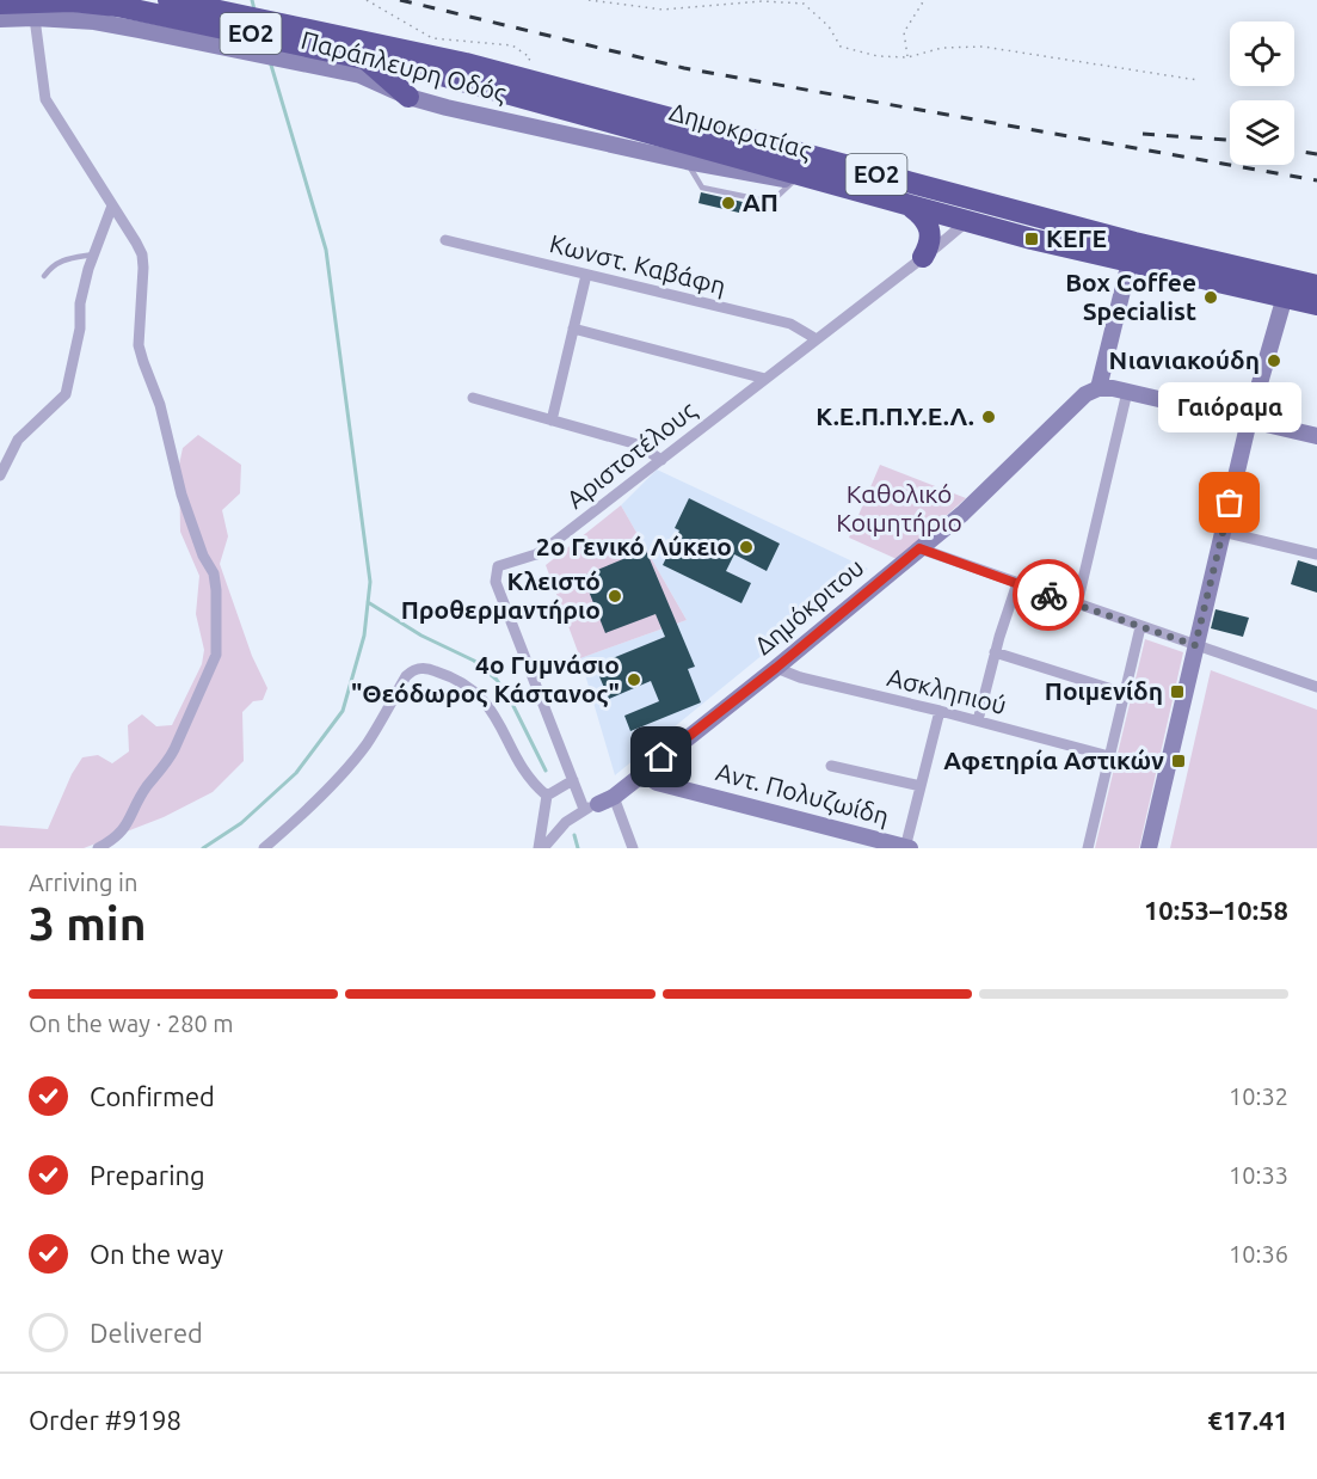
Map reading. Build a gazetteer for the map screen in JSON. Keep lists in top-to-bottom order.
{
  "streets": {
    "highway": ["ΕΟ2", "Δημοκρατίας"],
    "street": [
      "Παράπλευρη Οδός",
      "Κωνστ. Καβάφη",
      "Αριστοτέλους",
      "Δημόκριτου",
      "Ασκληπιού",
      "Αντ. Πολυζωίδη"
    ]
  },
  "crossings": [
    ["ΕΟ2", "Δημοκρατίας"],
    ["Δημοκρατίας", "Αριστοτέλους"],
    ["Κωνστ. Καβάφη", "Αριστοτέλους"],
    ["Αριστοτέλους", "Δημόκριτου"],
    ["Δημόκριτου", "Ασκληπιού"],
    ["Δημόκριτου", "Αντ. Πολυζωίδη"]
  ],
  "parks": ["Καθολικό Κοιμητήριο"],
  "places": {
    "other": [
      "ΑΠ",
      "Box Coffee Specialist",
      "Νιανιακούδη",
      "Κ.Ε.Π.Π.Υ.Ε.Λ.",
      "Γαιόραμα",
      "2ο Γενικό Λύκειο",
      "Κλειστό Προθερμαντήριο",
      "4ο Γυμνάσιο \"Θεόδωρος Κάστανος\""
    ],
    "transit": ["ΚΕΓΕ", "Ποιμενίδη", "Αφετηρία Αστικών"]
  },
  "page": {
    "bubble": "Γαιόραμα",
    "heading": ["3 min", "Arriving in", "10:53–10:58"],
    "panel": ["Order #9198", "€17.41"],
    "bar": "On the way · 280 m",
    "list": [
      ["Confirmed", "10:32"],
      ["Preparing", "10:33"],
      ["On the way", "10:36"],
      "Delivered"
    ]
  }
}
